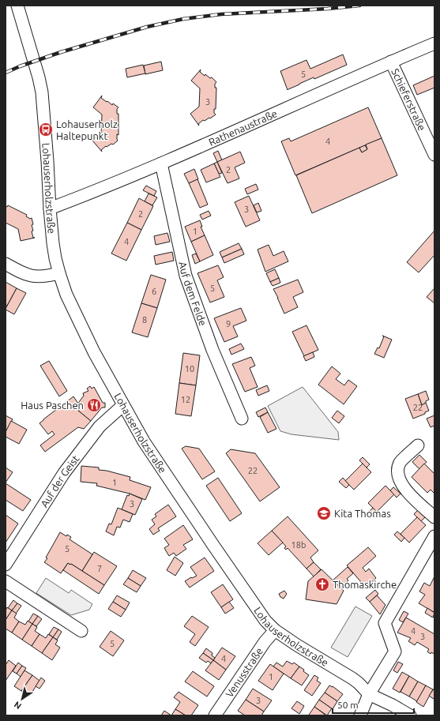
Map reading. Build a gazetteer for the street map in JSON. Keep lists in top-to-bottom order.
{
  "streets": {
    "street": [
      "Schieferstraße",
      "Rathenaustraße",
      "Lohauserholzstraße",
      "Auf dem Felde",
      "Auf der Geist",
      "Venusstraße"
    ]
  },
  "crossings": [
    ["Schieferstraße", "Rathenaustraße"],
    ["Rathenaustraße", "Lohauserholzstraße"],
    ["Rathenaustraße", "Auf dem Felde"],
    ["Lohauserholzstraße", "Auf der Geist"],
    ["Lohauserholzstraße", "Venusstraße"]
  ],
  "places": {
    "bus stop": ["Lohauserholz Haltepunkt"],
    "restaurant": ["Haus Paschen"],
    "school or university": ["Kita Thomas"],
    "church": ["Thomaskirche"]
  },
  "house_numbers": [
    "5",
    "3",
    "4",
    "2",
    "3",
    "2",
    "1",
    "4",
    "5",
    "6",
    "8",
    "9",
    "10",
    "12",
    "22",
    "22",
    "1",
    "3",
    "18b",
    "5",
    "7",
    "4",
    "3",
    "5",
    "4",
    "1",
    "3"
  ],
  "scale_bar": "50 m",
  "north": "bottom left"
}
